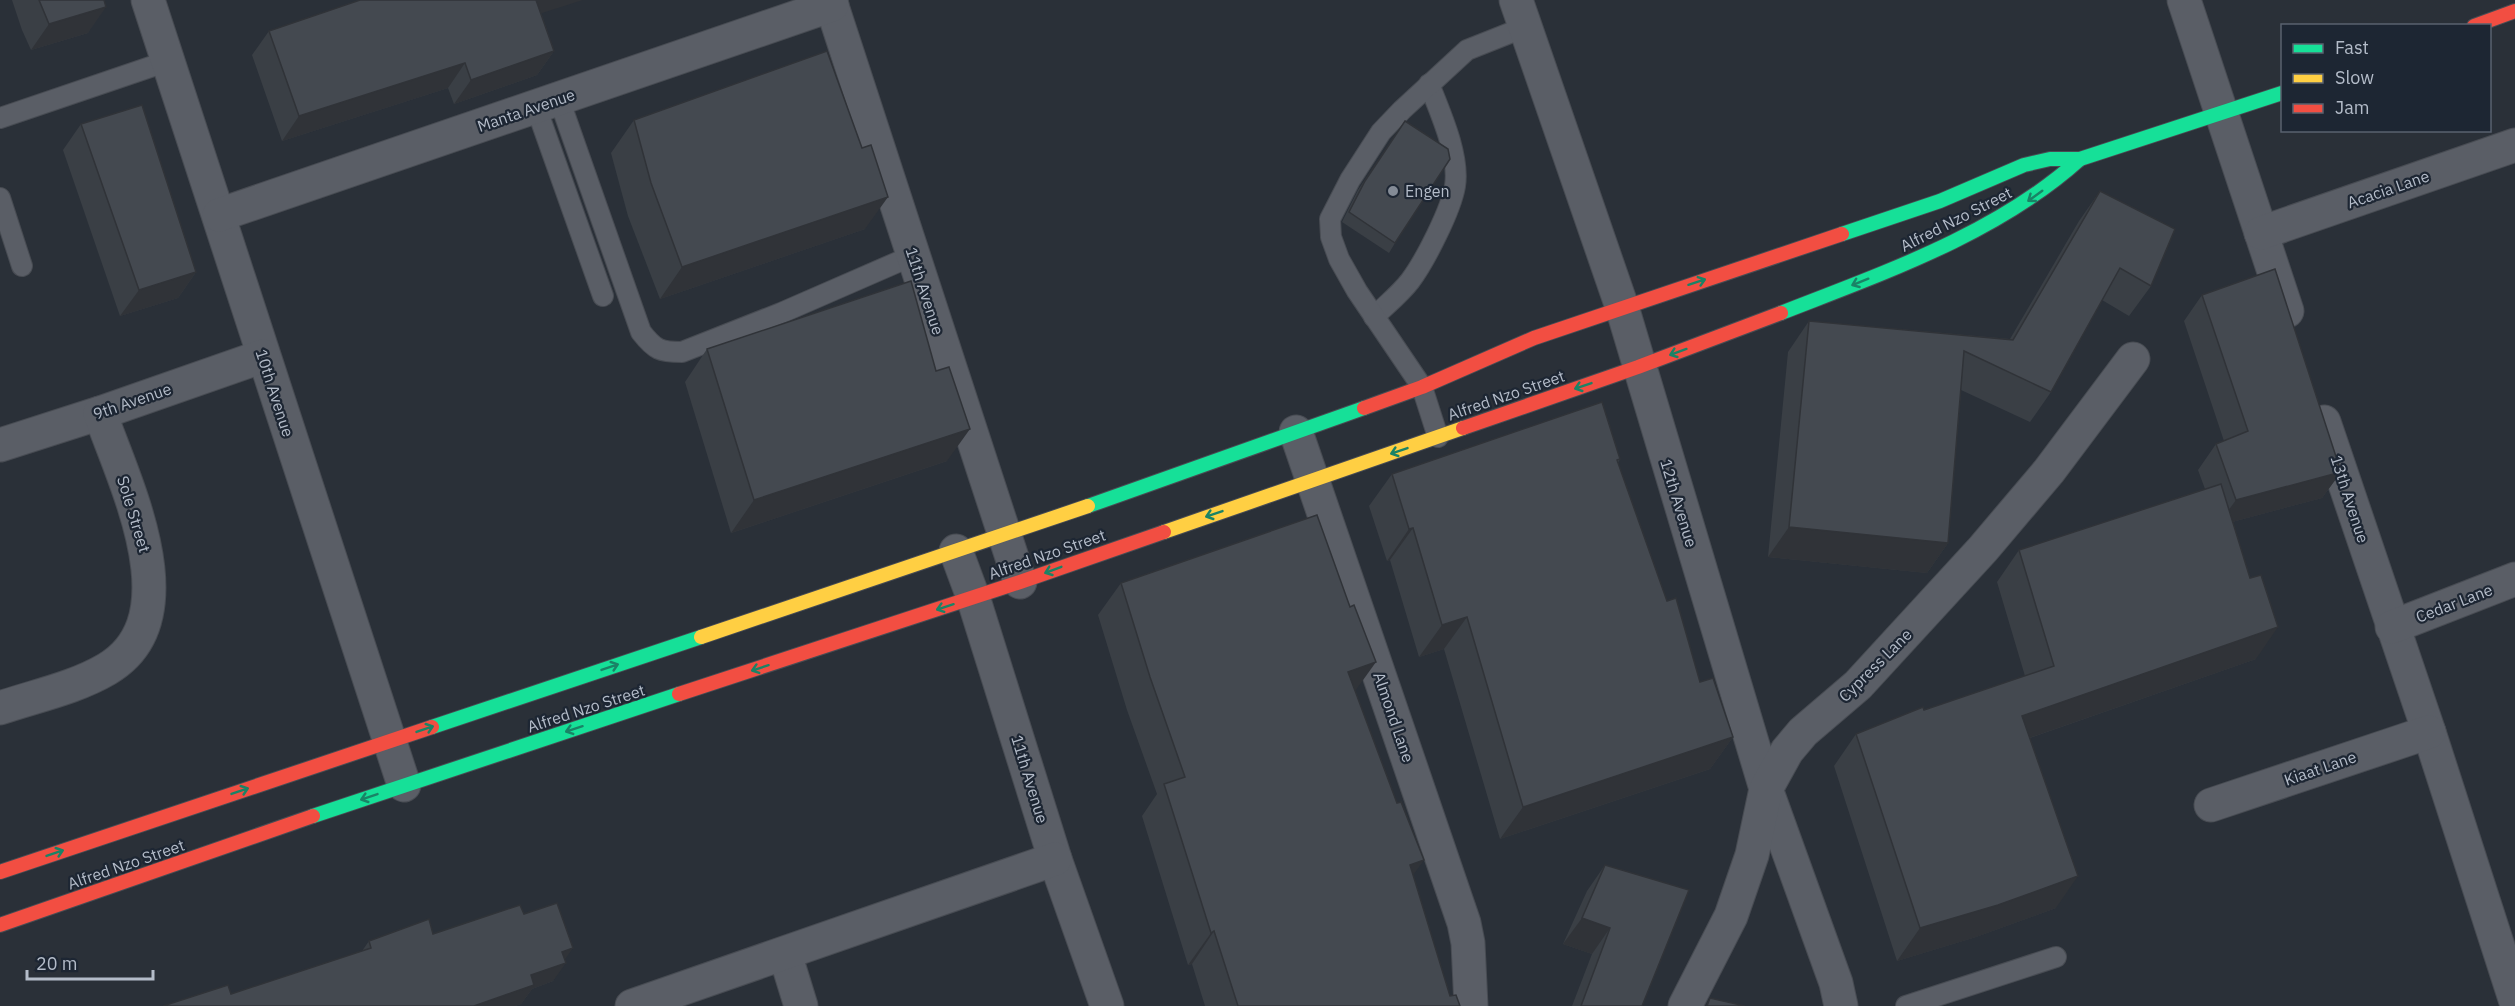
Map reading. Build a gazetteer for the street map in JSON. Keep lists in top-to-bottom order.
{
  "streets": {
    "street": [
      "Manta Avenue",
      "Acacia Lane",
      "Alfred Nzo Street",
      "11th Avenue",
      "10th Avenue",
      "9th Avenue",
      "13th Avenue",
      "12th Avenue",
      "Sole Street",
      "Cedar Lane",
      "Cypress Lane",
      "Almond Lane",
      "Kiaat Lane"
    ]
  },
  "crossings": [
    ["Manta Avenue", "11th Avenue"],
    ["Manta Avenue", "10th Avenue"],
    ["Alfred Nzo Street", "11th Avenue"],
    ["Alfred Nzo Street", "10th Avenue"],
    ["Alfred Nzo Street", "12th Avenue"],
    ["Alfred Nzo Street", "Almond Lane"],
    ["10th Avenue", "9th Avenue"],
    ["9th Avenue", "Sole Street"],
    ["13th Avenue", "Cedar Lane"],
    ["13th Avenue", "Kiaat Lane"],
    ["12th Avenue", "Cypress Lane"]
  ],
  "places": ["Engen"],
  "legend": ["Fast", "Slow", "Jam"],
  "scale_bar": "20 m"
}
